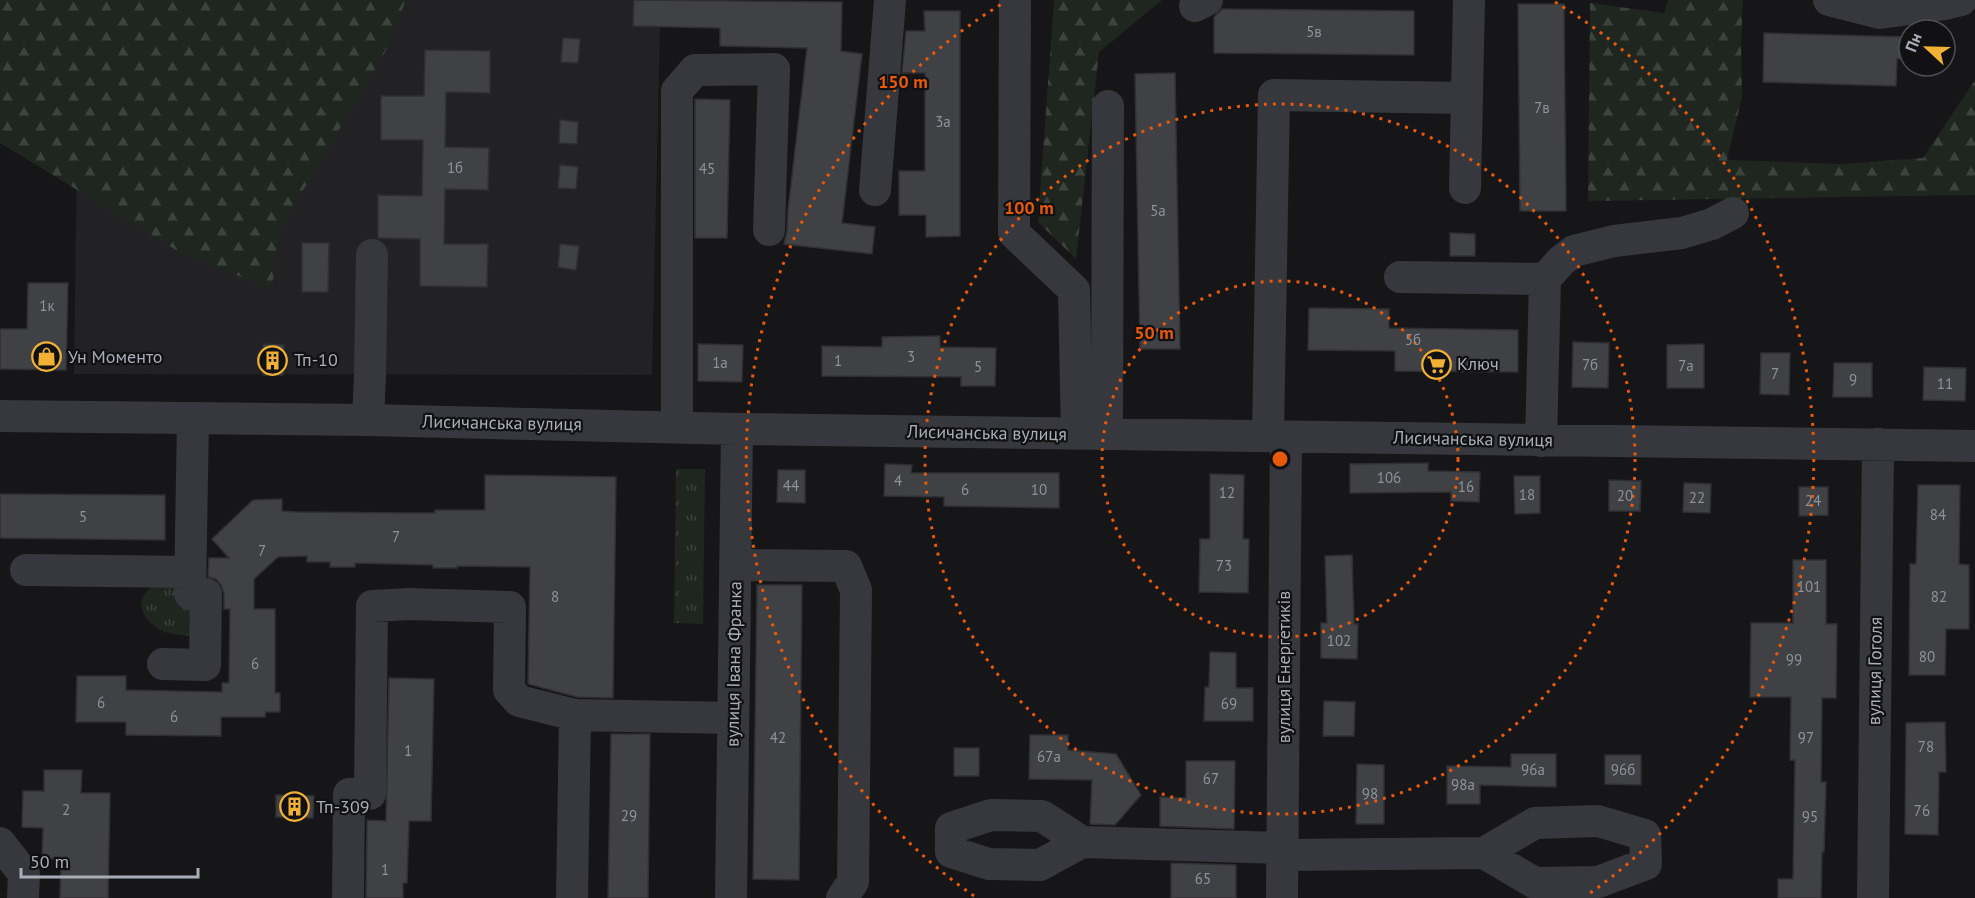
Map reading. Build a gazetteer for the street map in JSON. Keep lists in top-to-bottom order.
{
  "streets": {
    "street": [
      "Лисичанська вулиця",
      "вулиця Івана Франка",
      "вулиця Енергетиків",
      "вулиця Гоголя"
    ]
  },
  "crossings": [
    ["Лисичанська вулиця", "вулиця Івана Франка"],
    ["Лисичанська вулиця", "вулиця Енергетиків"],
    ["Лисичанська вулиця", "вулиця Гоголя"]
  ],
  "places": {
    "shop": ["Ун Моменто"],
    "building": ["Тп-10", "Тп-309"],
    "supermarket": ["Ключ"]
  },
  "house_numbers": [
    "5в",
    "7в",
    "3а",
    "1б",
    "45",
    "5а",
    "1к",
    "5б",
    "3",
    "1",
    "1а",
    "7б",
    "7а",
    "5",
    "7",
    "9",
    "11",
    "106",
    "4",
    "44",
    "16",
    "6",
    "10",
    "12",
    "18",
    "20",
    "22",
    "24",
    "84",
    "5",
    "7",
    "7",
    "73",
    "101",
    "8",
    "82",
    "102",
    "80",
    "99",
    "6",
    "6",
    "69",
    "6",
    "42",
    "97",
    "78",
    "1",
    "67а",
    "96а",
    "96б",
    "67",
    "98а",
    "98",
    "2",
    "76",
    "29",
    "95",
    "1",
    "65"
  ],
  "scale_bar": "50 m",
  "north": "left",
  "rings": ["150 m", "100 m", "50 m"]
}
